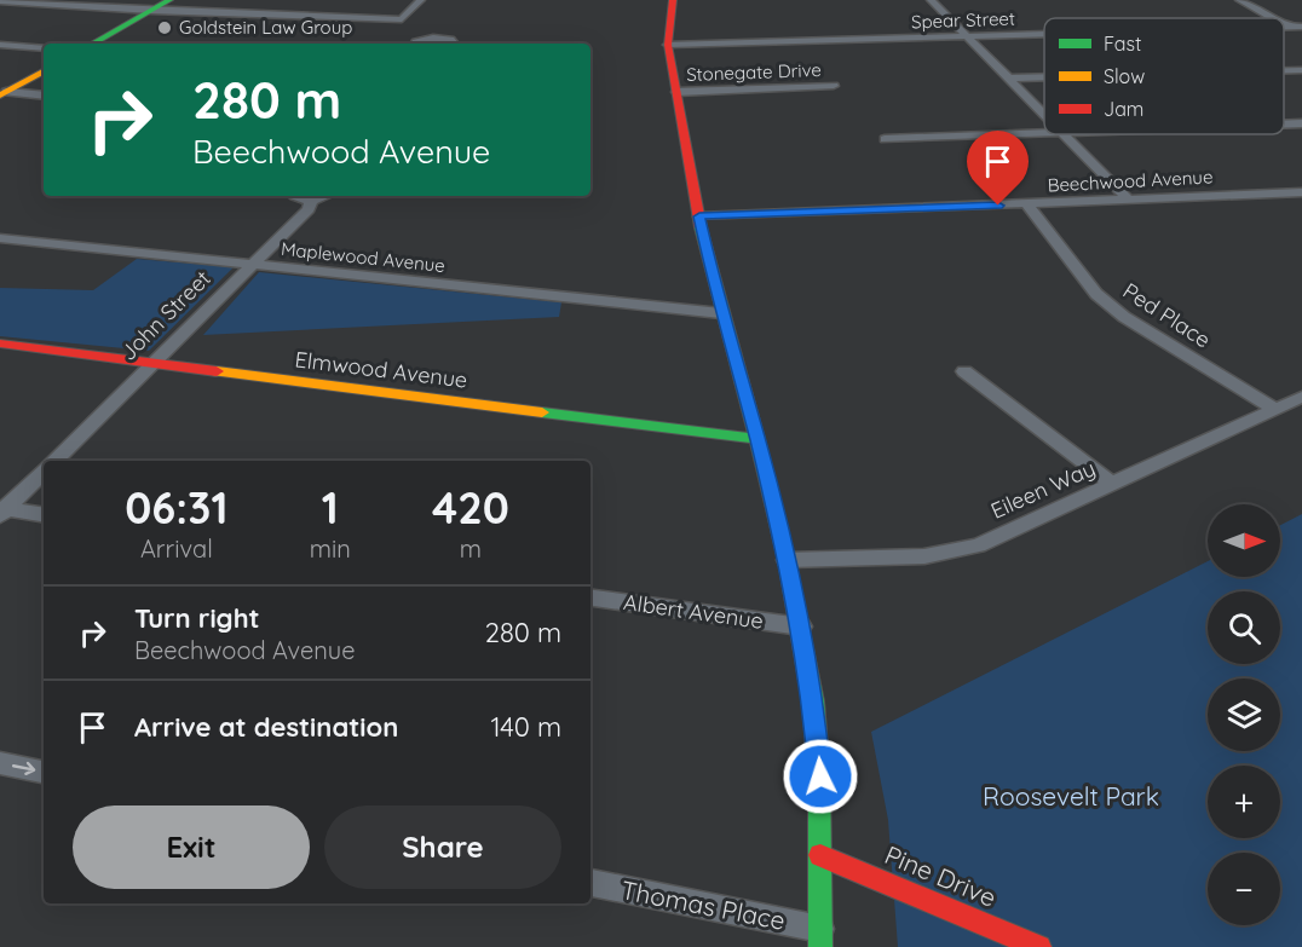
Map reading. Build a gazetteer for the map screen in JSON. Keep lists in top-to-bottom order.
{
  "streets": {
    "street": [
      "Spear Street",
      "Stonegate Drive",
      "Beechwood Avenue",
      "Maplewood Avenue",
      "John Street",
      "Ped Place",
      "Elmwood Avenue",
      "Eileen Way",
      "Albert Avenue",
      "Pine Drive",
      "Thomas Place"
    ]
  },
  "crossings": [
    ["Beechwood Avenue", "Ped Place"],
    ["Maplewood Avenue", "John Street"],
    ["John Street", "Elmwood Avenue"],
    ["Ped Place", "Eileen Way"]
  ],
  "parks": ["Roosevelt Park"],
  "places": ["Goldstein Law Group"],
  "legend": ["Fast", "Slow", "Jam"],
  "north": "right",
  "page": {
    "turn": ["280 m", "Beechwood Avenue"],
    "eta": [
      "06:31",
      "Arrival",
      "1",
      "min",
      "420",
      "m"
    ],
    "map_buttons": ["+", "−"],
    "list": [
      {
        "name": "Turn right",
        "note": "Beechwood Avenue",
        "value": "280 m"
      },
      {
        "name": "Arrive at destination",
        "value": "140 m"
      }
    ],
    "buttons": ["Exit", "Share"]
  }
}
